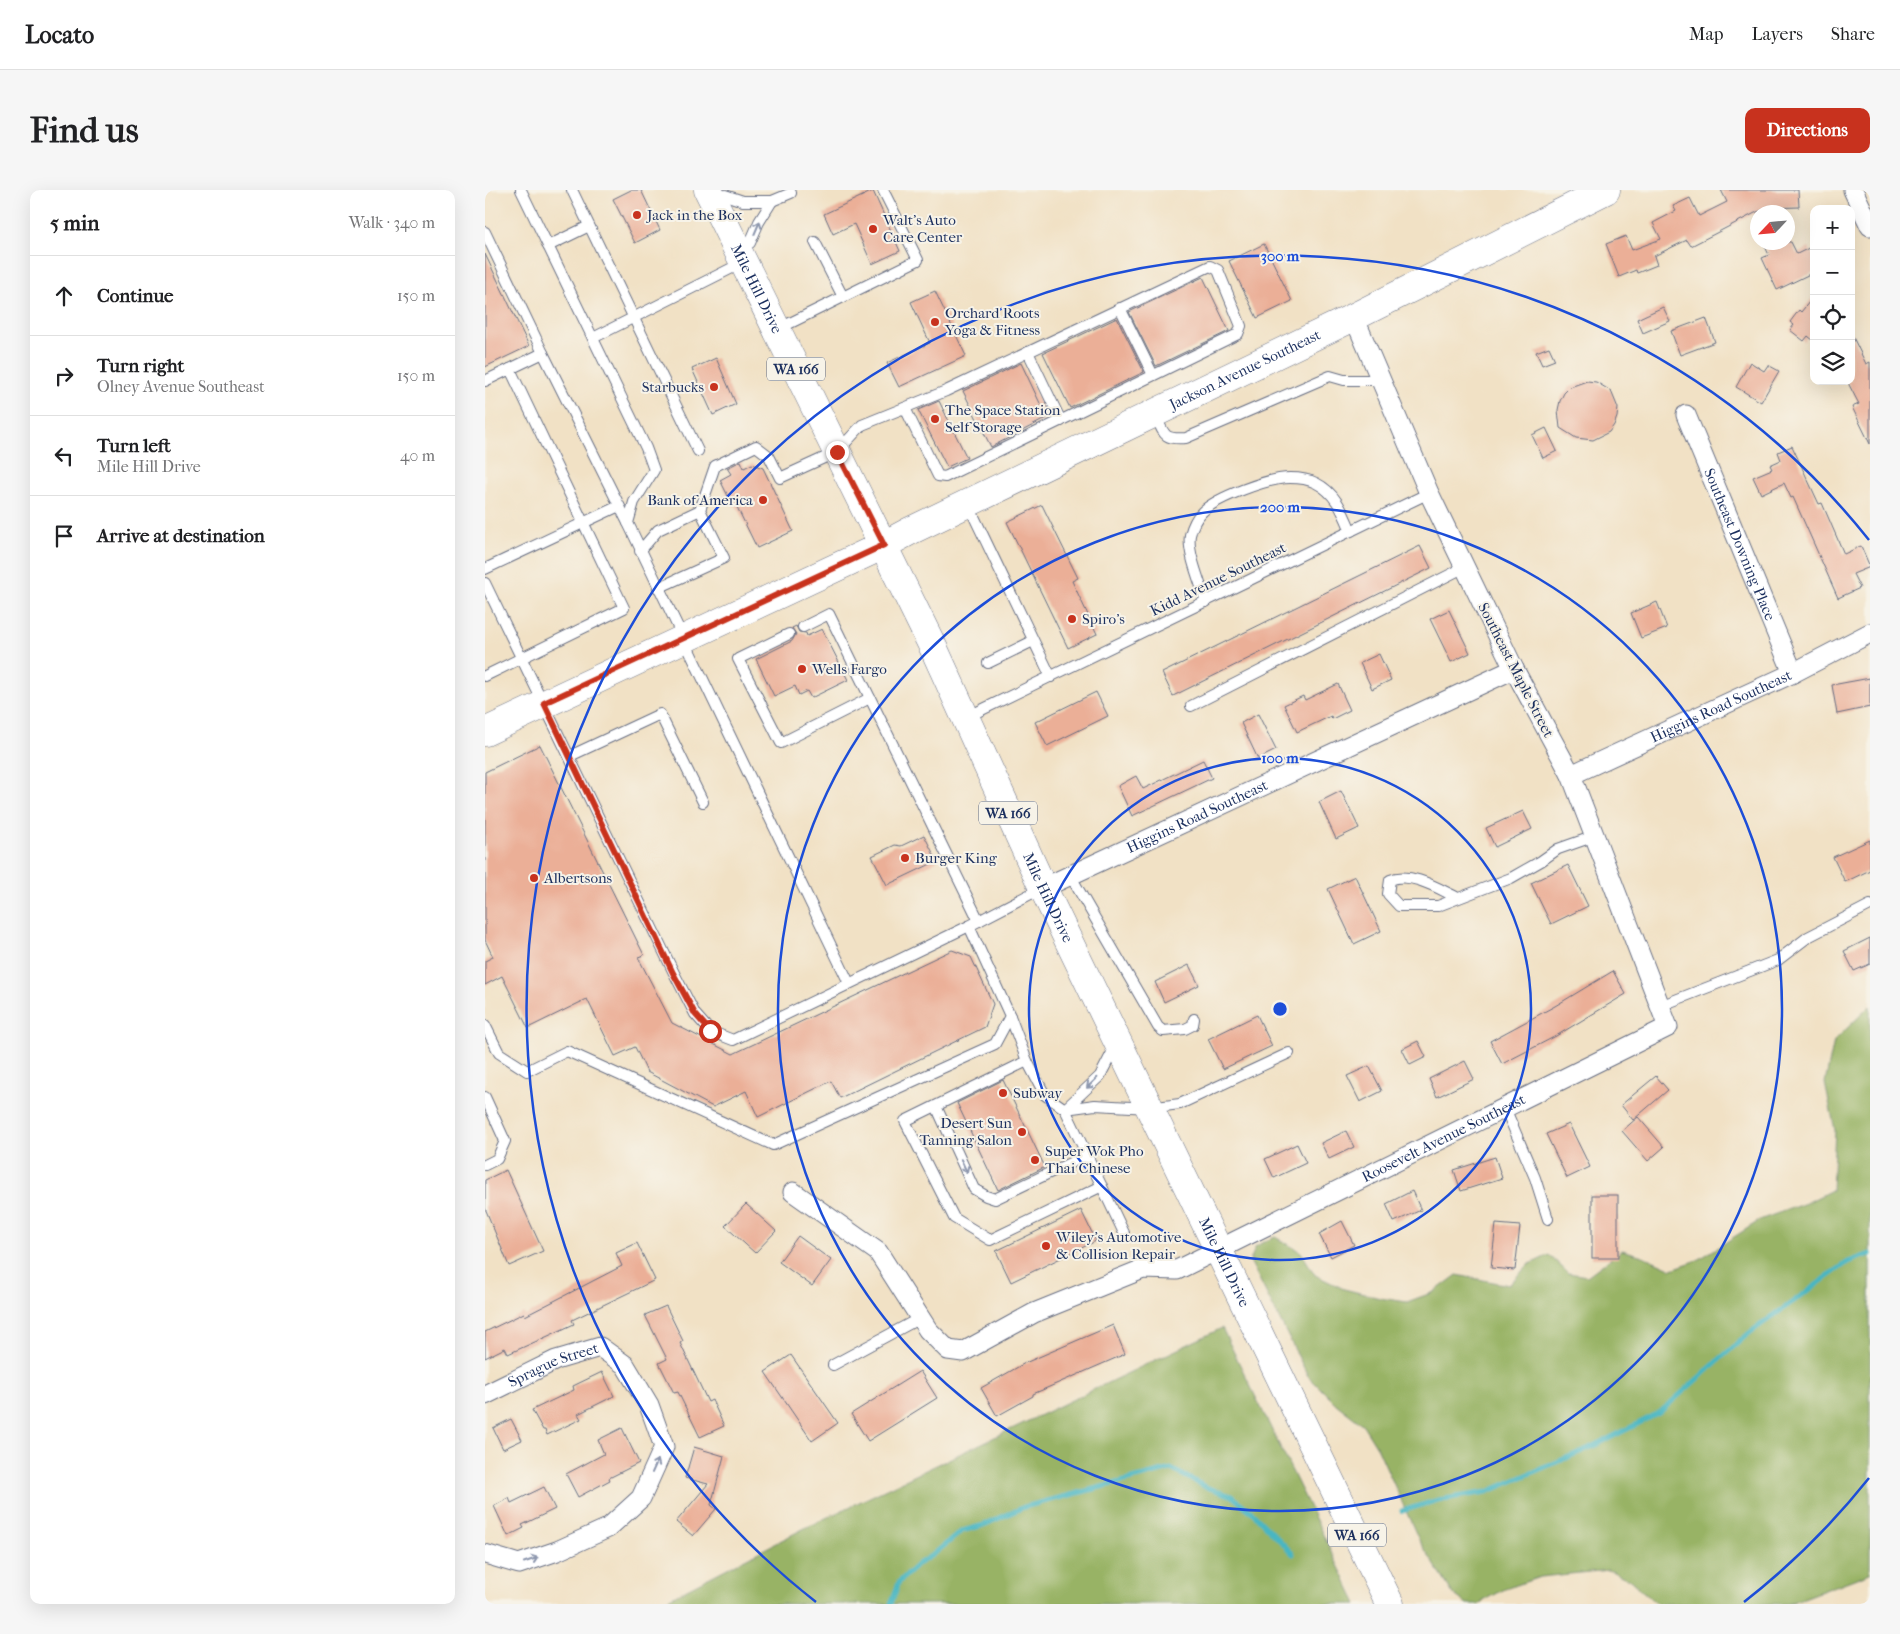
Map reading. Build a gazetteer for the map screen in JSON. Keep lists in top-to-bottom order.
{
  "streets": {
    "main road": ["Mile Hill Drive", "WA 166", "Jackson Avenue Southeast"],
    "street": [
      "Southeast Downing Place",
      "Southeast Maple Street",
      "Higgins Road Southeast",
      "Roosevelt Avenue Southeast",
      "Sprague Street"
    ],
    "lane": ["Kidd Avenue Southeast"]
  },
  "crossings": [
    ["Mile Hill Drive", "Jackson Avenue Southeast"],
    ["Mile Hill Drive", "Kidd Avenue Southeast"],
    ["Mile Hill Drive", "Higgins Road Southeast"],
    ["Mile Hill Drive", "Roosevelt Avenue Southeast"],
    ["Jackson Avenue Southeast", "Southeast Maple Street"],
    ["Southeast Downing Place", "Higgins Road Southeast"],
    ["Kidd Avenue Southeast", "Southeast Maple Street"],
    ["Southeast Maple Street", "Higgins Road Southeast"],
    ["Southeast Maple Street", "Roosevelt Avenue Southeast"]
  ],
  "places": [
    "Jack in the Box",
    "Walt's Auto Care Center",
    "Orchard Roots Yoga & Fitness",
    "Starbucks",
    "The Space Station Self Storage",
    "Bank of America",
    "Spiro's",
    "Wells Fargo",
    "Burger King",
    "Albertsons",
    "Subway",
    "Desert Sun Tanning Salon",
    "Super Wok Pho Thai Chinese",
    "Wiley's Automotive & Collision Repair"
  ],
  "north": "bottom left",
  "page": {
    "header": "Locato",
    "nav": ["Map", "Layers", "Share"],
    "buttons": "Directions",
    "title": "Find us",
    "heading": ["5 min", "Walk · 340 m"],
    "map_buttons": ["+", "−"],
    "list": [
      ["Continue", "150 m"],
      ["Turn right", "Olney Avenue Southeast", "150 m"],
      ["Turn left", "Mile Hill Drive", "40 m"],
      "Arrive at destination"
    ]
  },
  "rings": ["300 m", "200 m", "100 m"]
}
